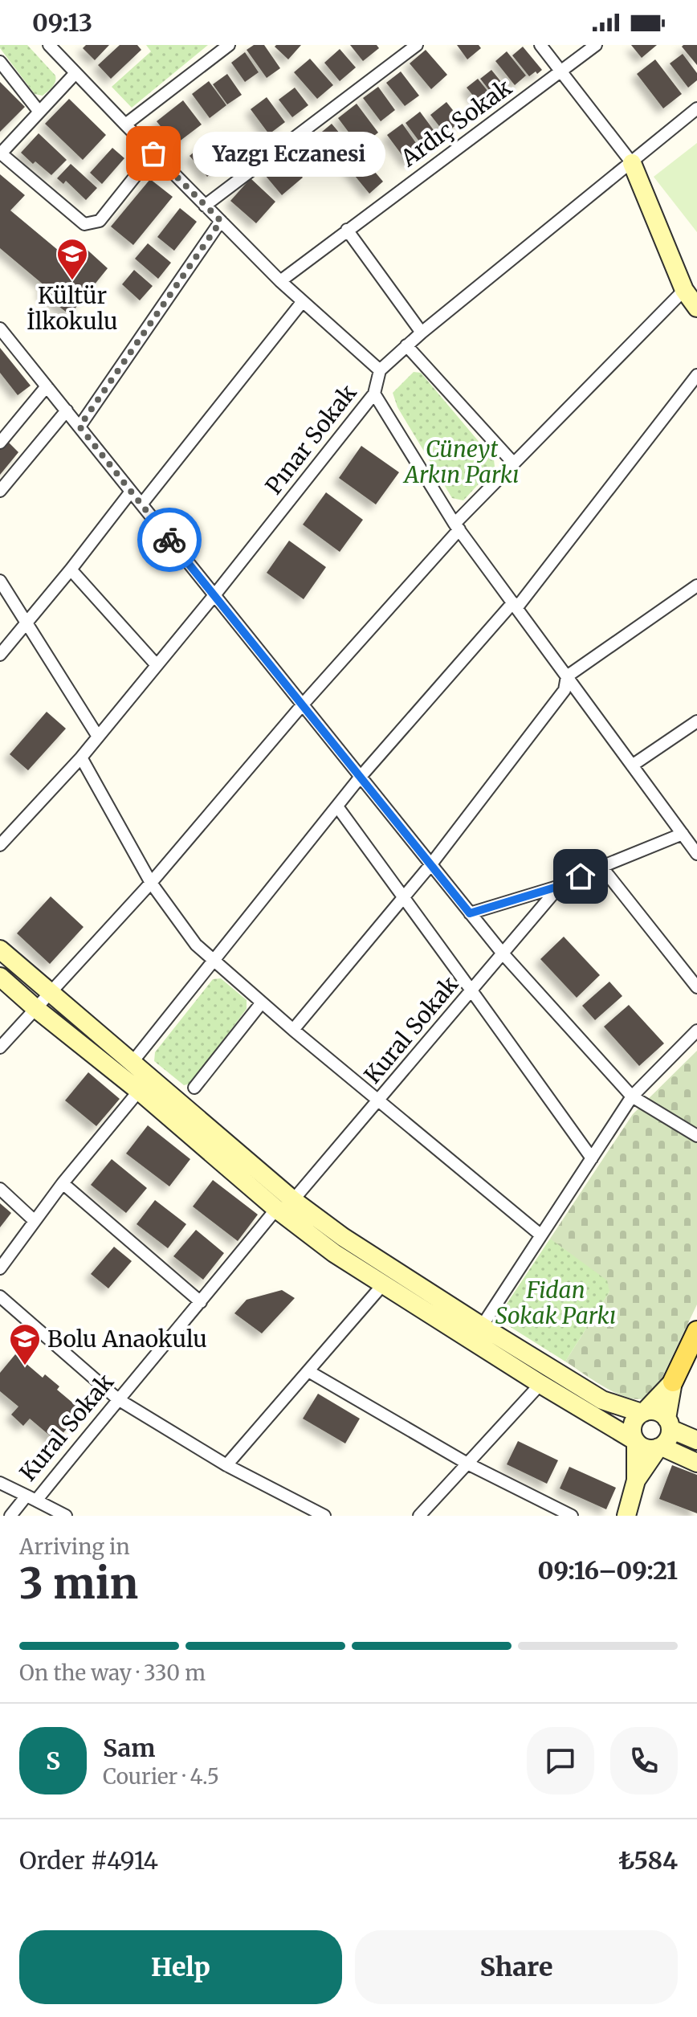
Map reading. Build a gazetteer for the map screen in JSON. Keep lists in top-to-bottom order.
{
  "streets": {
    "street": ["Ardıç Sokak", "Pınar Sokak", "Kural Sokak"]
  },
  "parks": ["Cüneyt Arkın Parkı", "Fidan Sokak Parkı"],
  "places": {
    "other": ["Yazgı Eczanesi"],
    "school or university": ["Kültür İlkokulu", "Bolu Anaokulu"]
  },
  "page": {
    "status": "09:13",
    "bubble": "Yazgı Eczanesi",
    "heading": ["3 min", "Arriving in", "09:16–09:21"],
    "panel": [
      "Sam",
      "Courier · 4.5",
      "Order #4914",
      "₺584"
    ],
    "bar": "On the way · 330 m",
    "round": "S",
    "buttons": ["Help", "Share"]
  }
}
